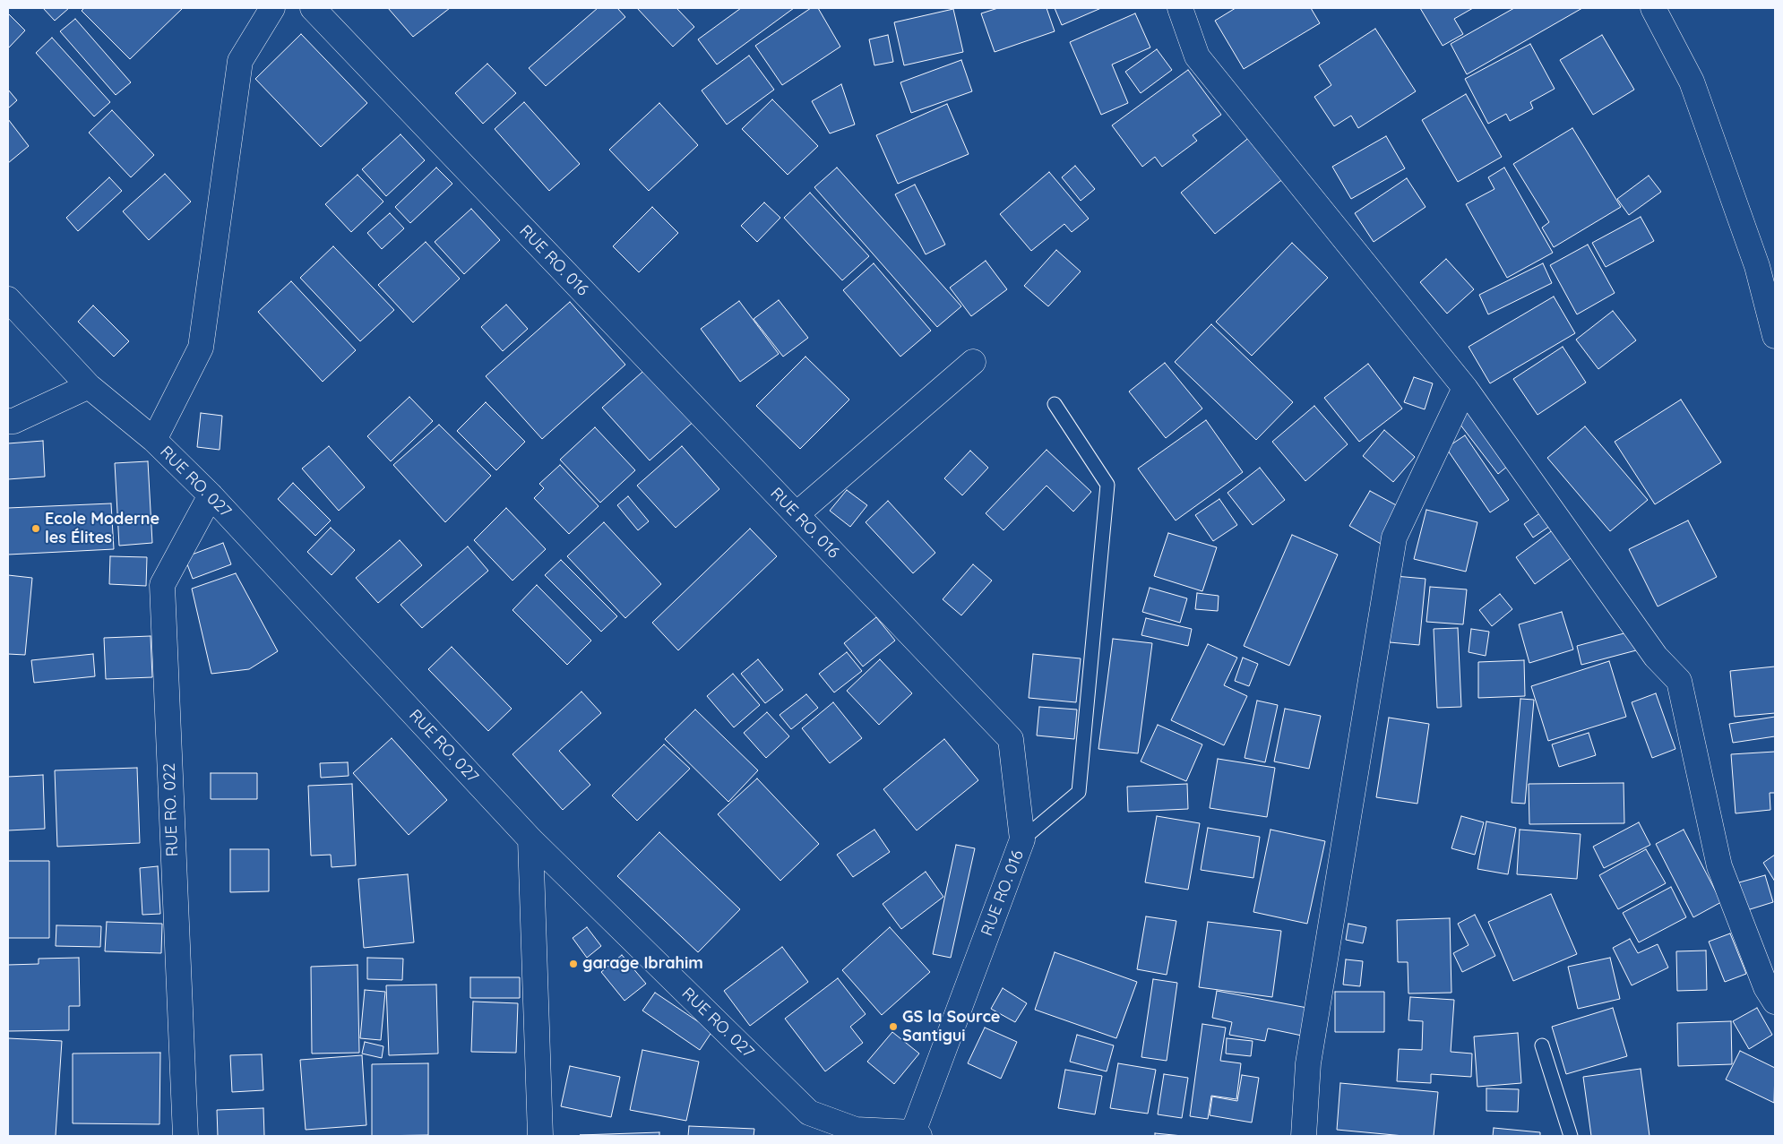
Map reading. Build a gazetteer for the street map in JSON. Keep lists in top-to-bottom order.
{
  "streets": {
    "street": ["RUE RO. 016", "RUE RO. 027", "RUE RO. 022"]
  },
  "crossings": [
    ["RUE RO. 016", "RUE RO. 027"],
    ["RUE RO. 027", "RUE RO. 022"]
  ],
  "places": ["Ecole Moderne les Élites", "garage Ibrahim", "GS la Source Santigui"]
}
